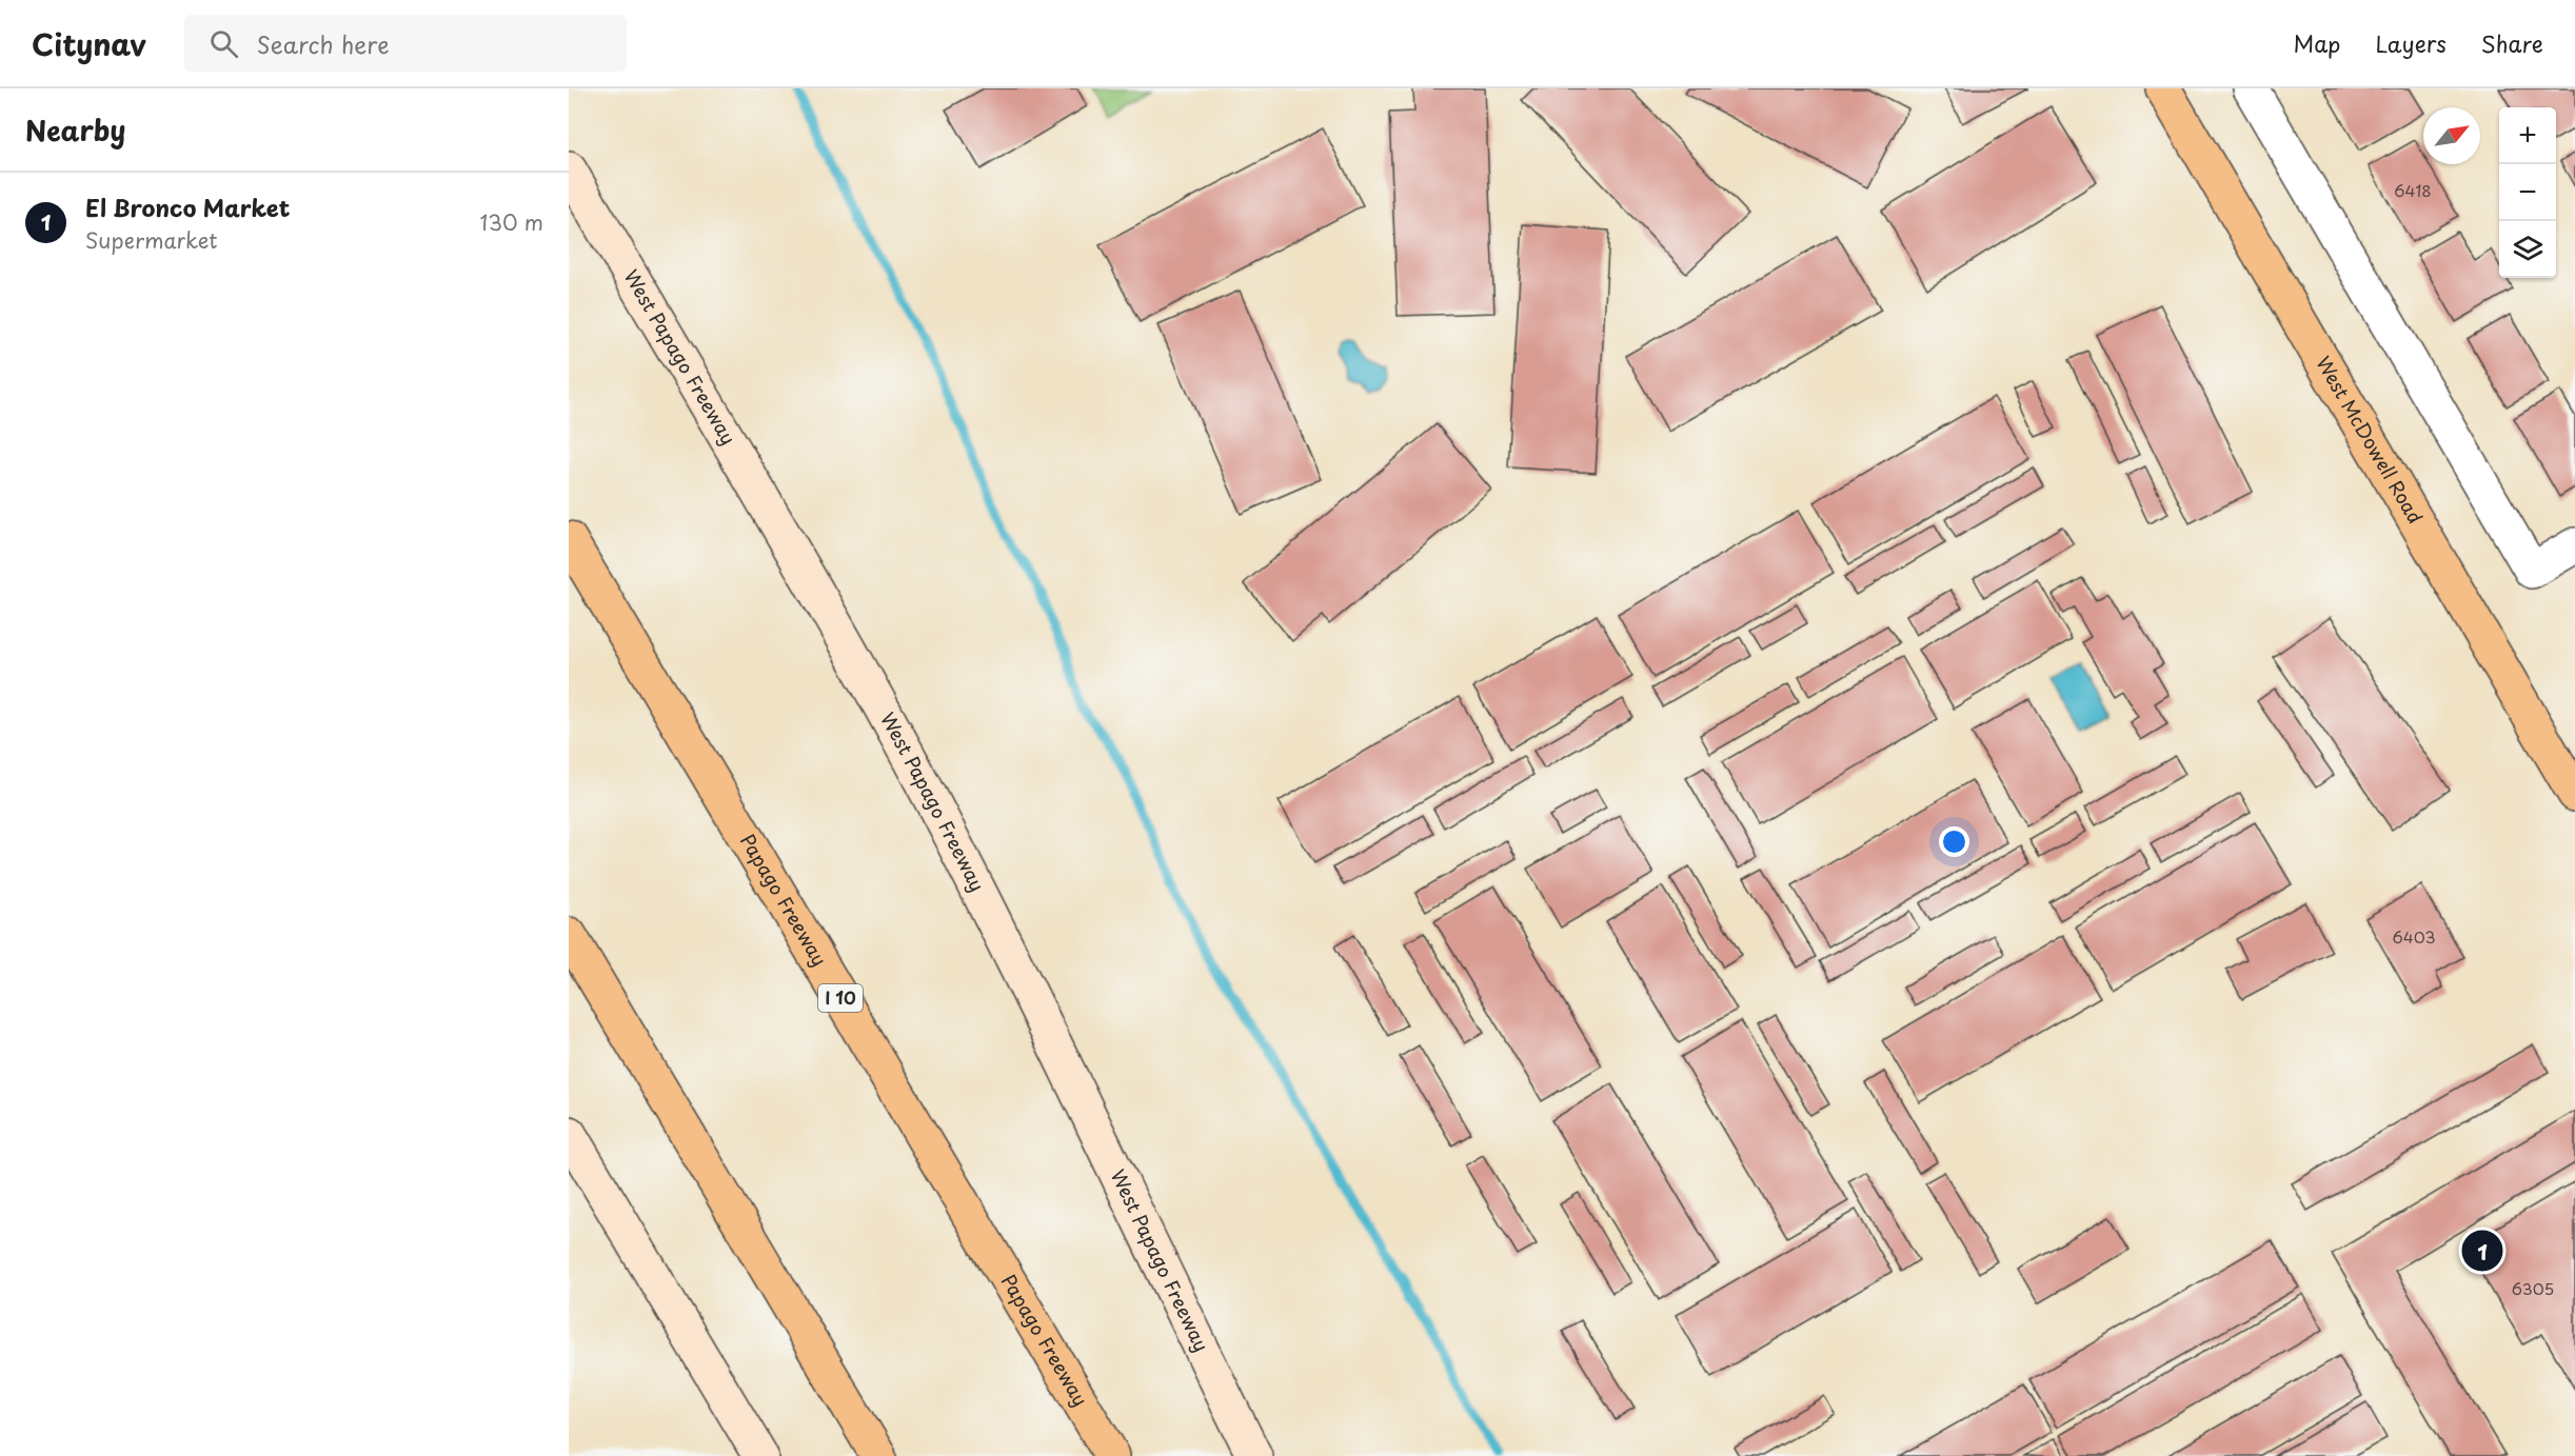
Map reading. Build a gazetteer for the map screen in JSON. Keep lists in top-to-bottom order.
{
  "streets": {
    "main road": [
      "West Papago Freeway",
      "West McDowell Road",
      "Papago Freeway",
      "I 10"
    ]
  },
  "house_numbers": ["6418", "6403", "6305"],
  "north": "top right",
  "page": {
    "header": "Citynav",
    "search": "Search here",
    "nav": ["Map", "Layers", "Share"],
    "heading": "Nearby",
    "map_buttons": ["+", "−"],
    "list": [
      {
        "mark": "1",
        "name": "El Bronco Market",
        "note": "Supermarket",
        "value": "130 m"
      }
    ],
    "pins": "1"
  }
}
